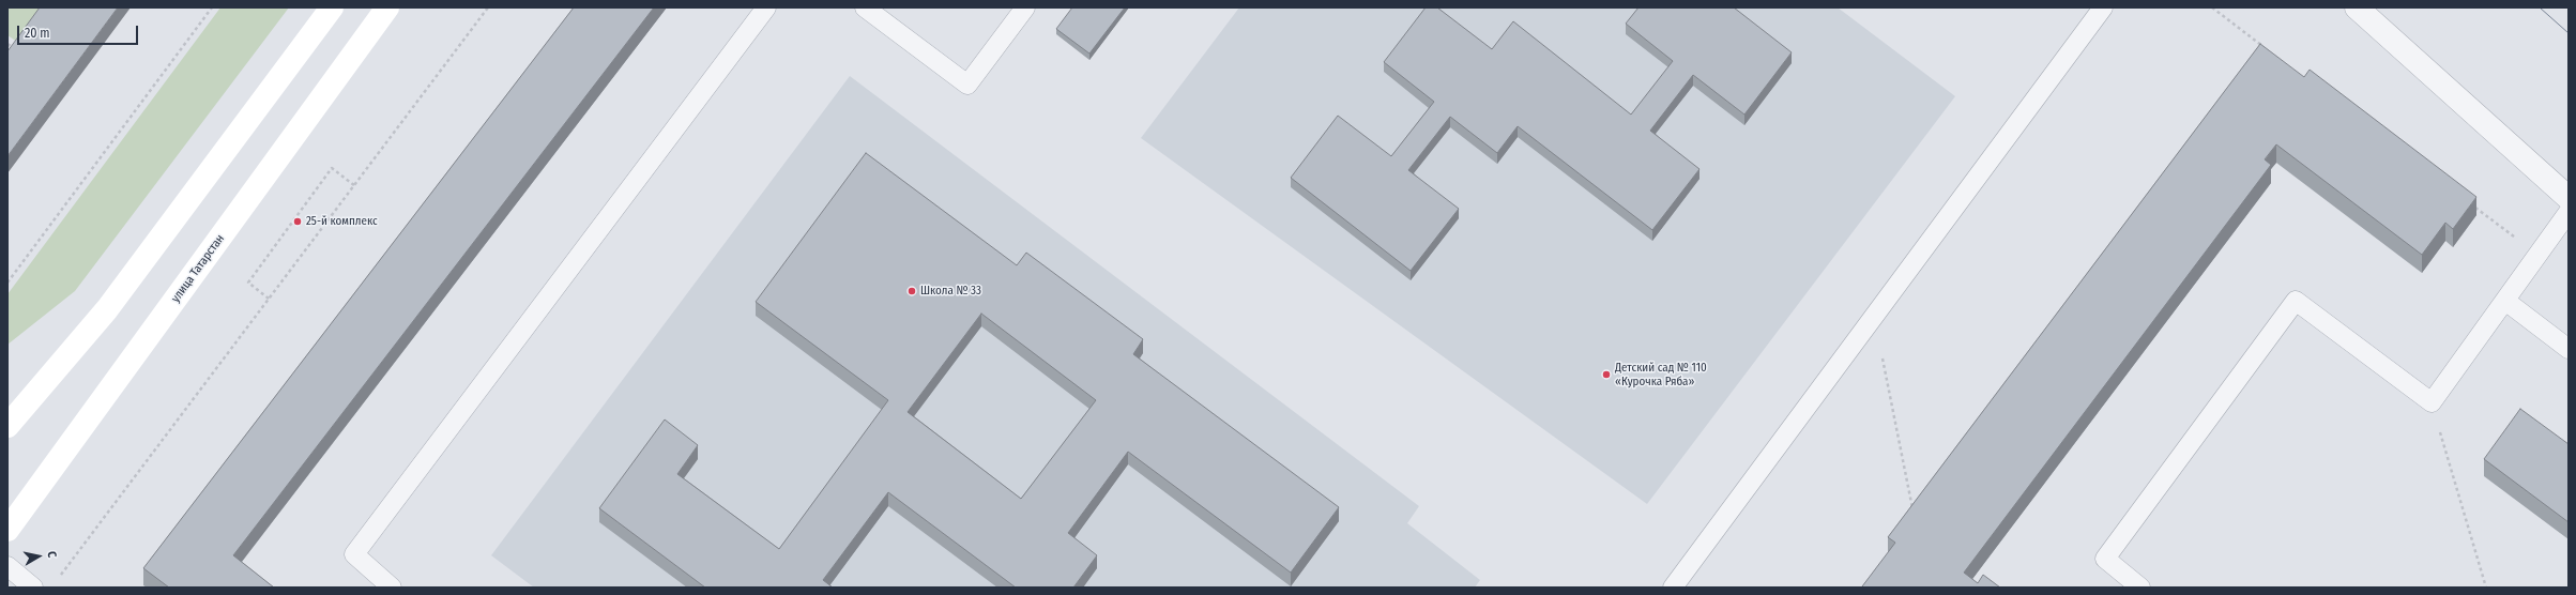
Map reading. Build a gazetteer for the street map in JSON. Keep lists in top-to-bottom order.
{
  "streets": {
    "street": ["улица Татарстан"]
  },
  "places": ["25-й комплекс", "Школа № 33", "Детский сад № 110 «Курочка Ряба»"],
  "scale_bar": "20 m",
  "north": "right"
}
